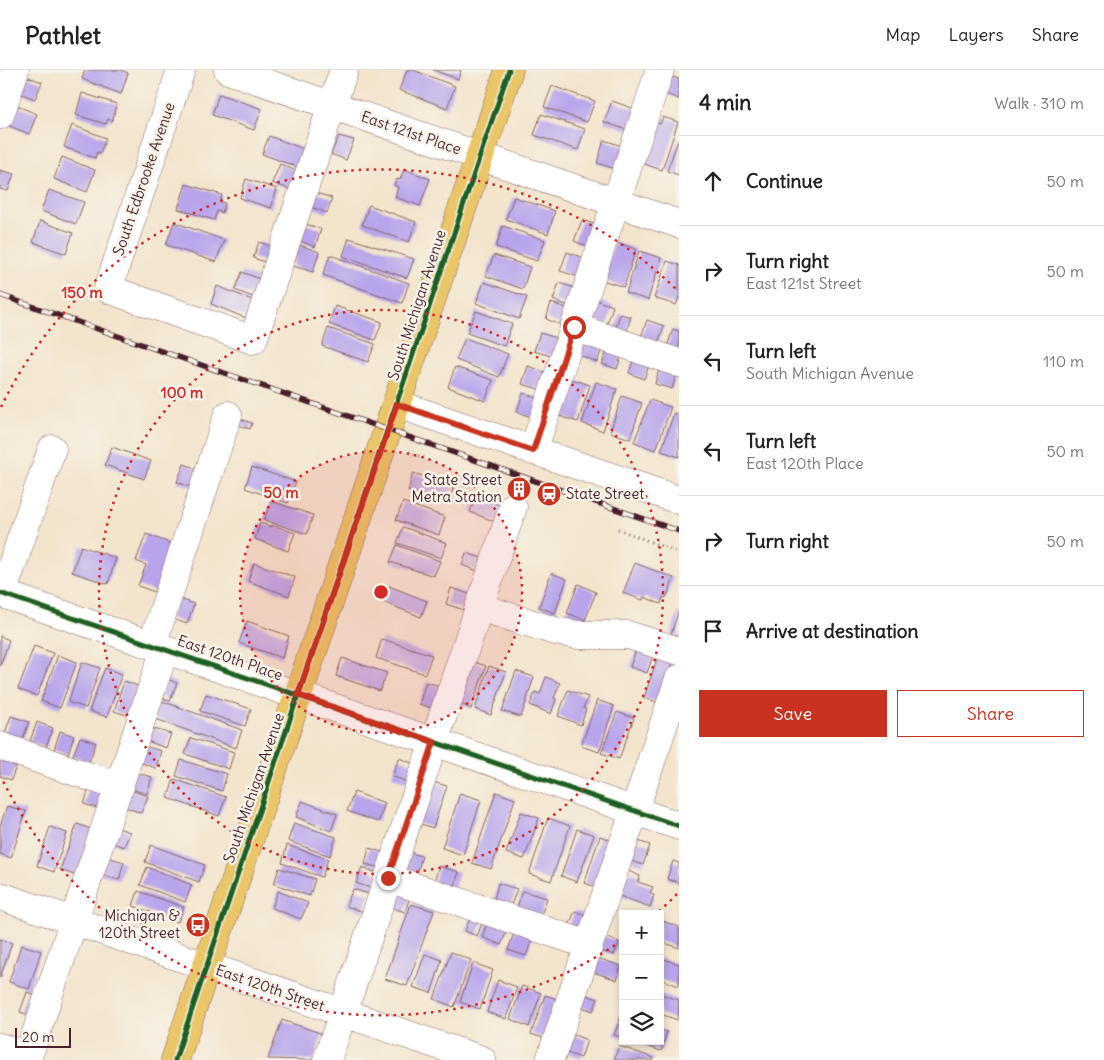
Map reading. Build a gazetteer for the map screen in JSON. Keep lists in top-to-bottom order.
{
  "streets": {
    "main road": ["South Michigan Avenue"],
    "street": [
      "East 121st Place",
      "South Edbrooke Avenue",
      "East 120th Place",
      "East 120th Street"
    ]
  },
  "crossings": [
    ["East 121st Place", "South Edbrooke Avenue"],
    ["East 121st Place", "South Michigan Avenue"],
    ["South Michigan Avenue", "East 120th Place"],
    ["South Michigan Avenue", "East 120th Street"]
  ],
  "places": {
    "building": ["State Street Metra Station"],
    "station": ["State Street"],
    "bus stop": ["Michigan & 120th Street"]
  },
  "scale_bar": "20 m",
  "page": {
    "header": "Pathlet",
    "nav": ["Map", "Layers", "Share"],
    "heading": ["4 min", "Walk · 310 m"],
    "list": [
      ["Continue", "50 m"],
      ["Turn right", "East 121st Street", "50 m"],
      ["Turn left", "South Michigan Avenue", "110 m"],
      ["Turn left", "East 120th Place", "50 m"],
      ["Turn right", "50 m"],
      "Arrive at destination"
    ],
    "buttons": ["Save", "Share"],
    "map_buttons": ["+", "−"],
    "scale": "20 m"
  },
  "rings": ["150 m", "100 m", "50 m"]
}
